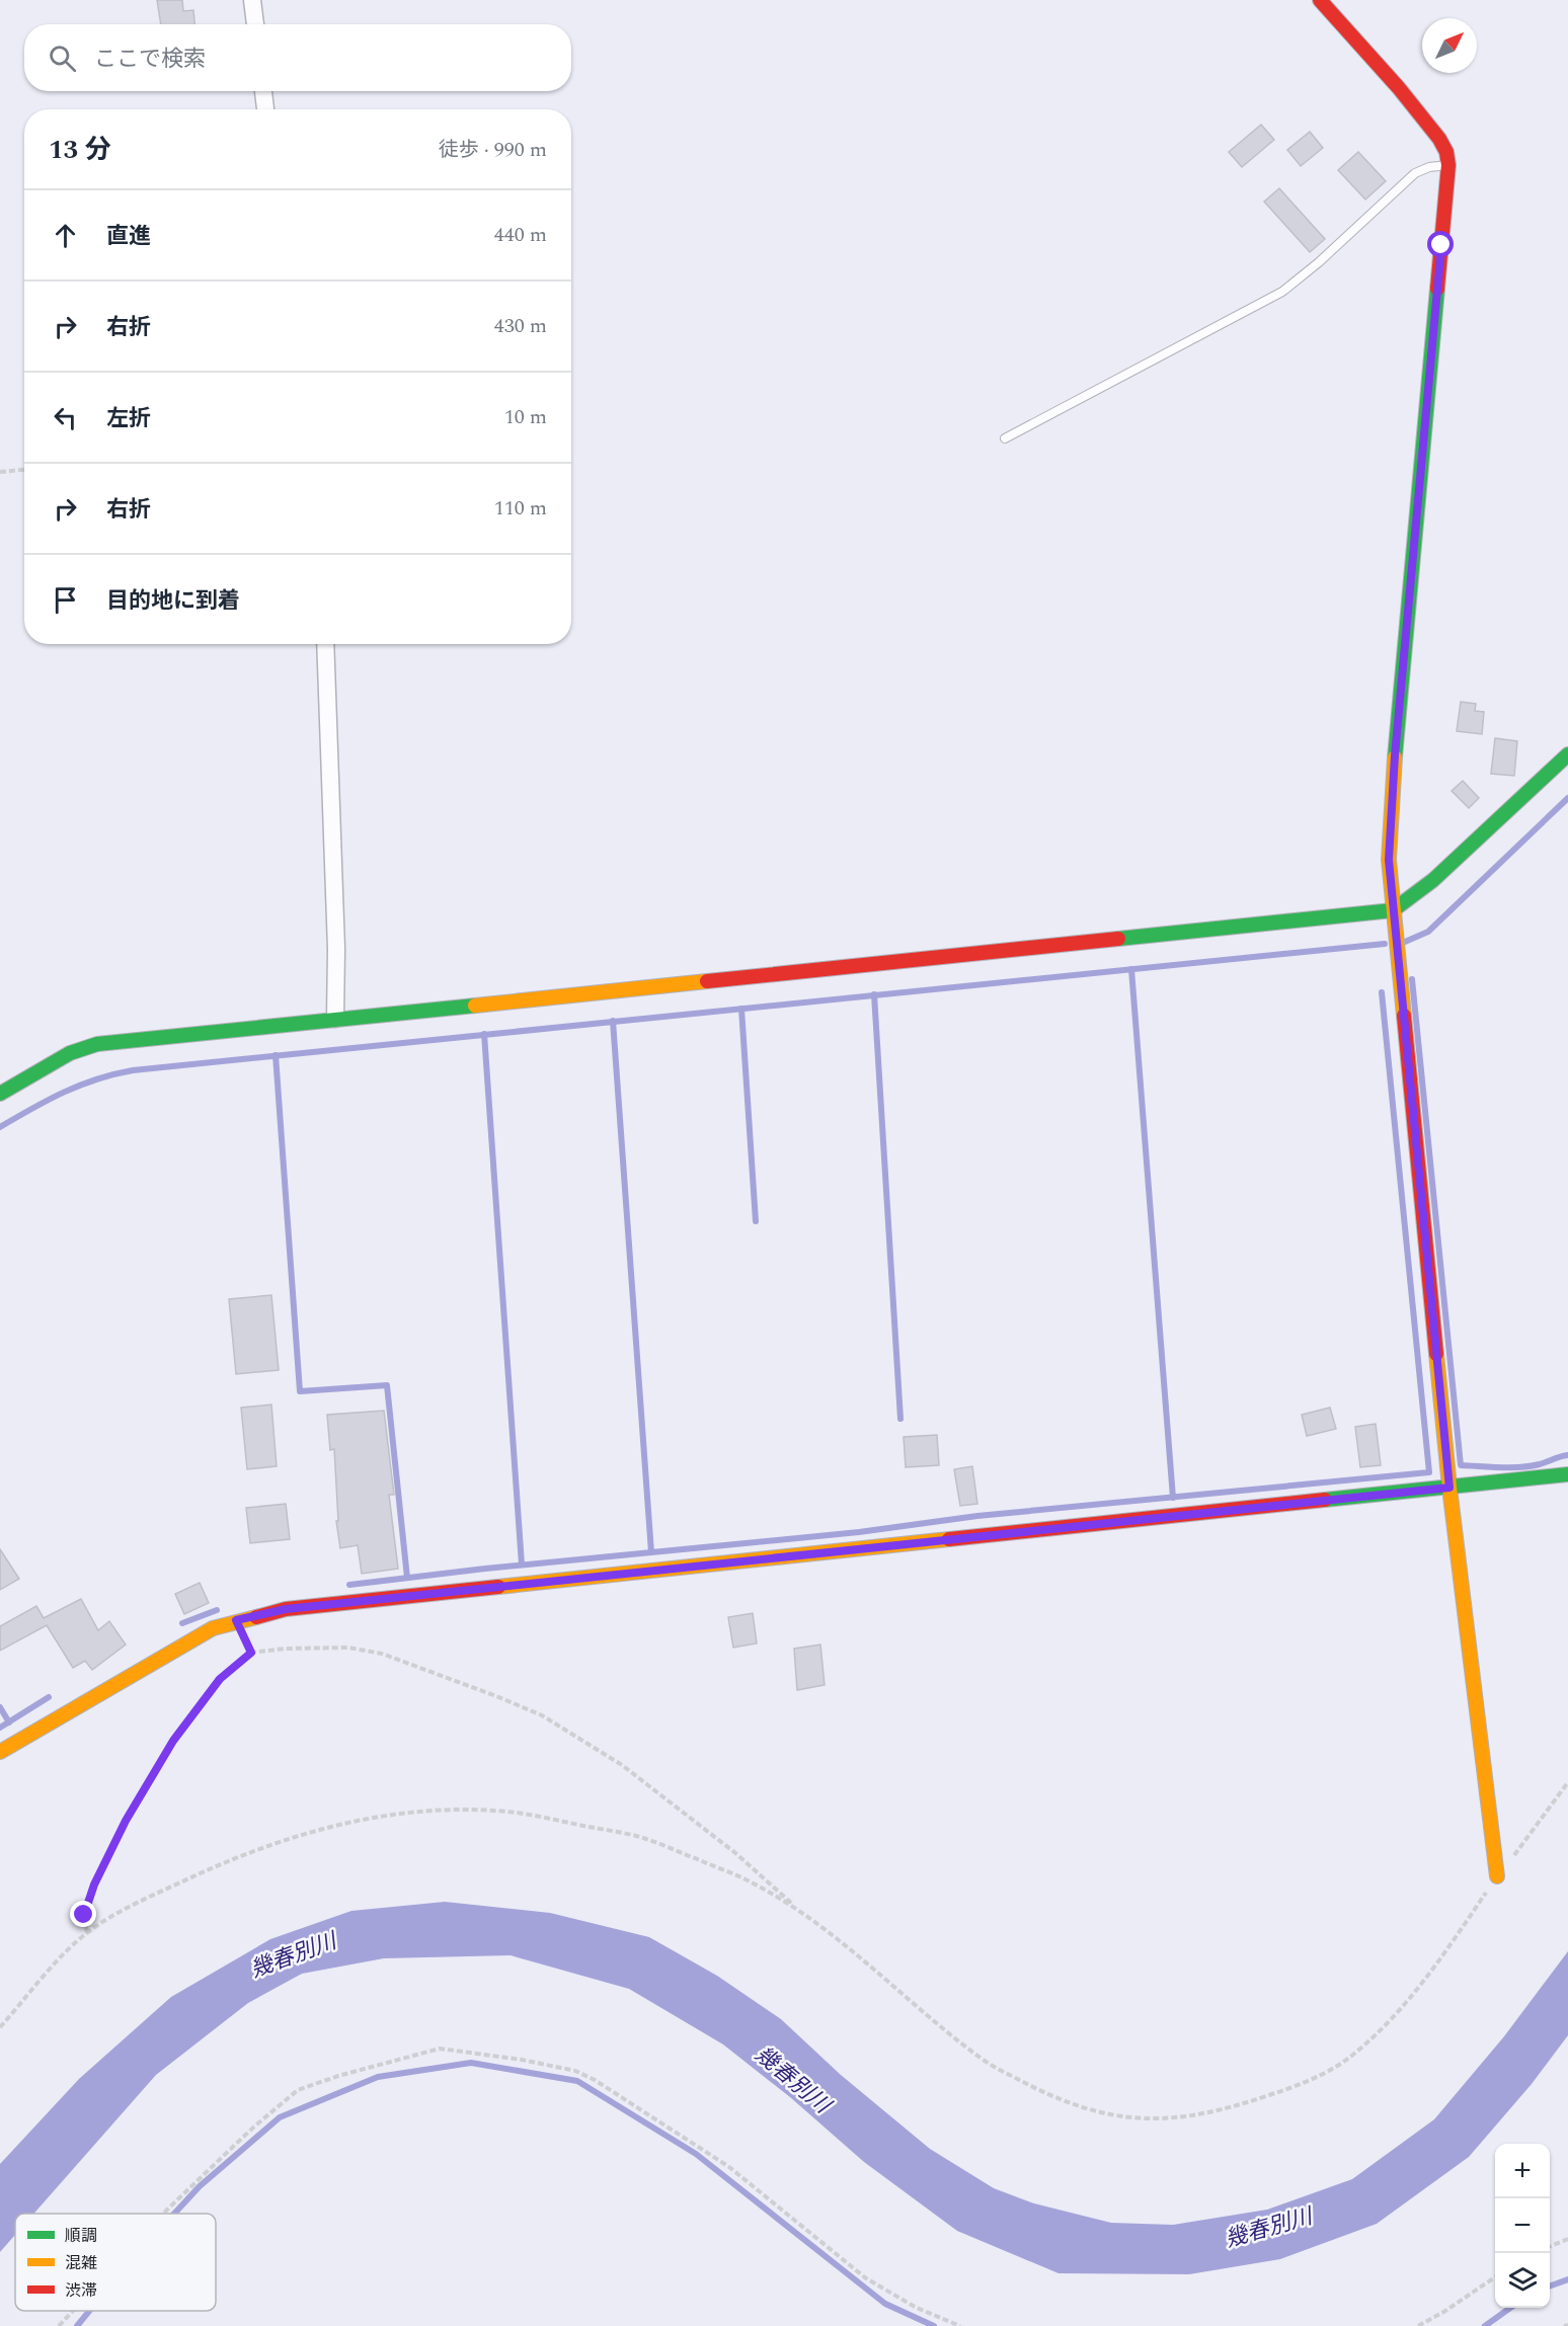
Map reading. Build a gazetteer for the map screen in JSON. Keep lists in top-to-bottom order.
{
  "water": ["幾春別川"],
  "legend": ["順調", "混雑", "渋滞"],
  "north": "top right",
  "page": {
    "search": "ここで検索",
    "heading": ["13 分", "徒歩 · 990 m"],
    "list": [
      ["直進", "440 m"],
      ["右折", "430 m"],
      ["左折", "10 m"],
      ["右折", "110 m"],
      "目的地に到着"
    ],
    "map_buttons": ["+", "−"]
  }
}
